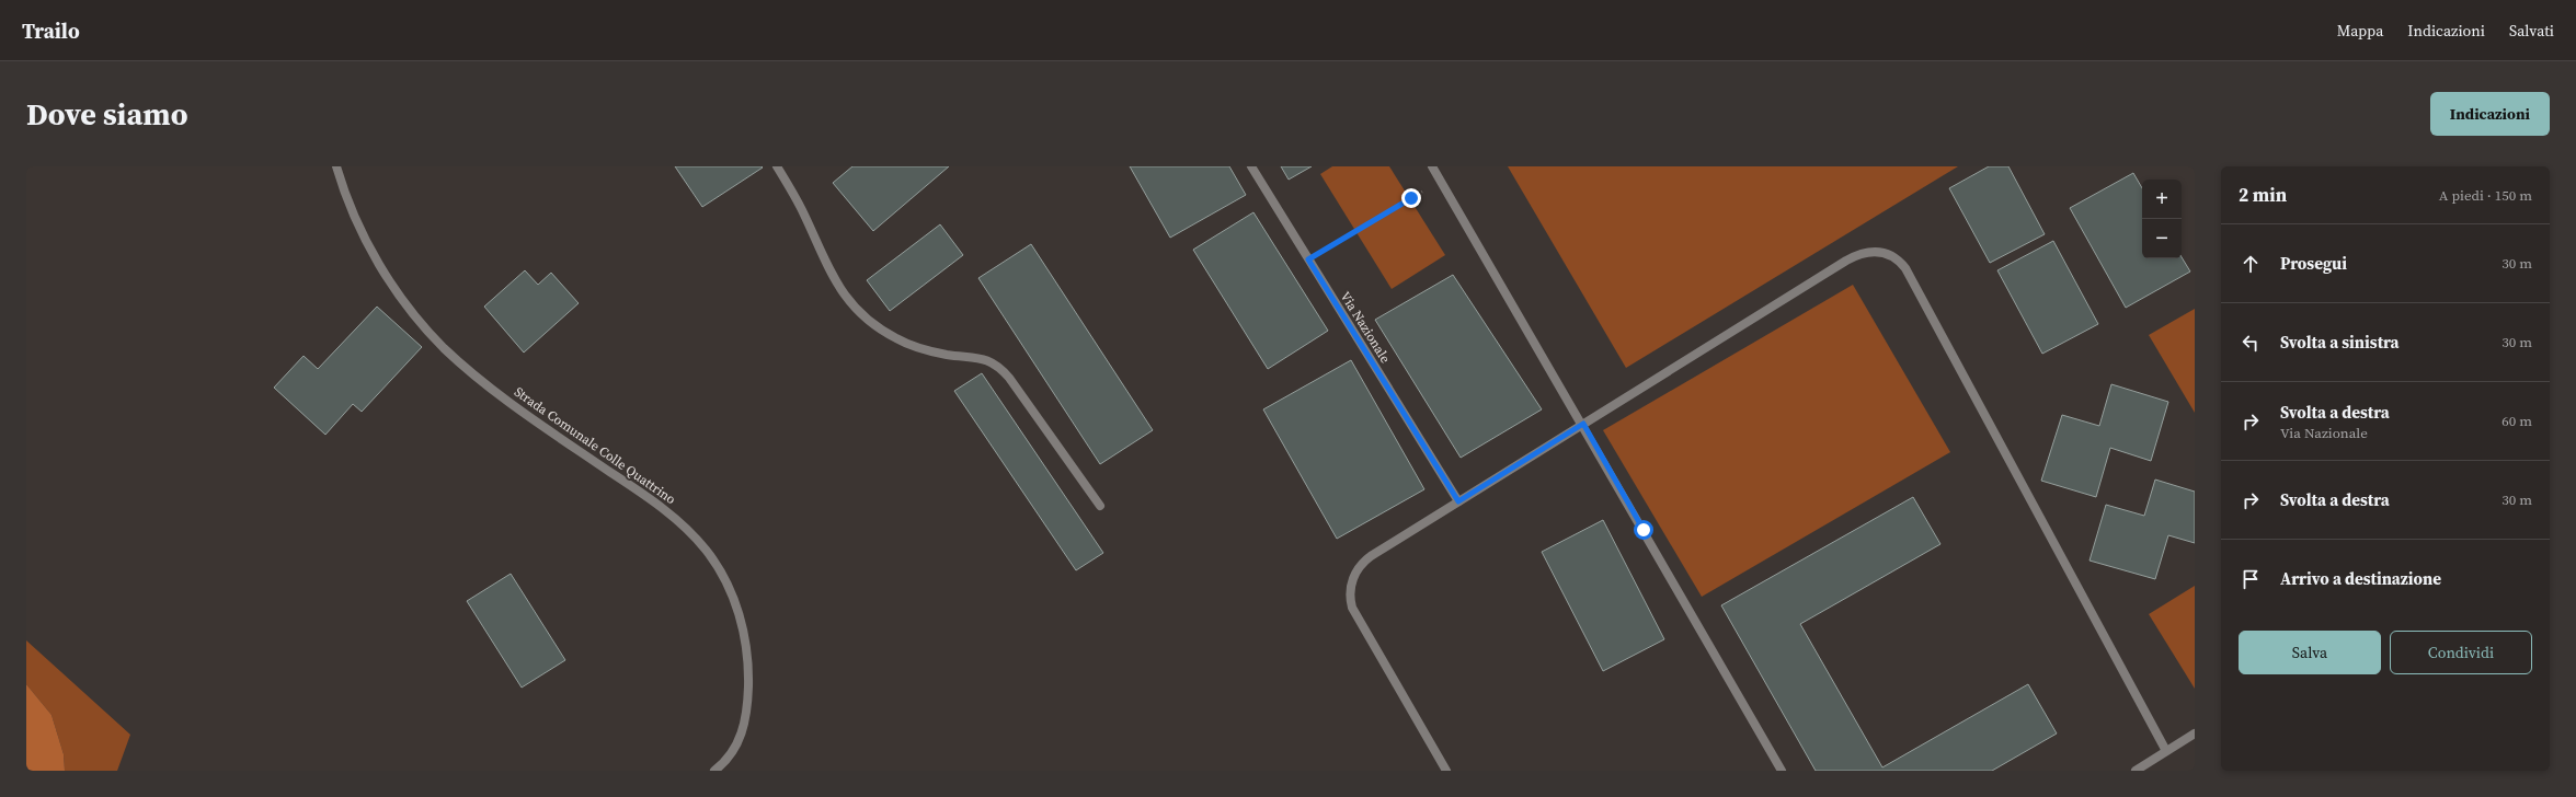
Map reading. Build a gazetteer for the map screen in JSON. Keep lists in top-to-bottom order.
{
  "streets": {
    "street": ["Via Nazionale", "Strada Comunale Colle Quattrino"]
  },
  "page": {
    "header": "Trailo",
    "nav": ["Mappa", "Indicazioni", "Salvati"],
    "buttons": [
      "Indicazioni",
      ["Salva", "Condividi"]
    ],
    "title": "Dove siamo",
    "heading": ["2 min", "A piedi · 150 m"],
    "map_buttons": ["+", "−"],
    "list": [
      ["Prosegui", "30 m"],
      ["Svolta a sinistra", "30 m"],
      ["Svolta a destra", "Via Nazionale", "60 m"],
      ["Svolta a destra", "30 m"],
      "Arrivo a destinazione"
    ]
  }
}
